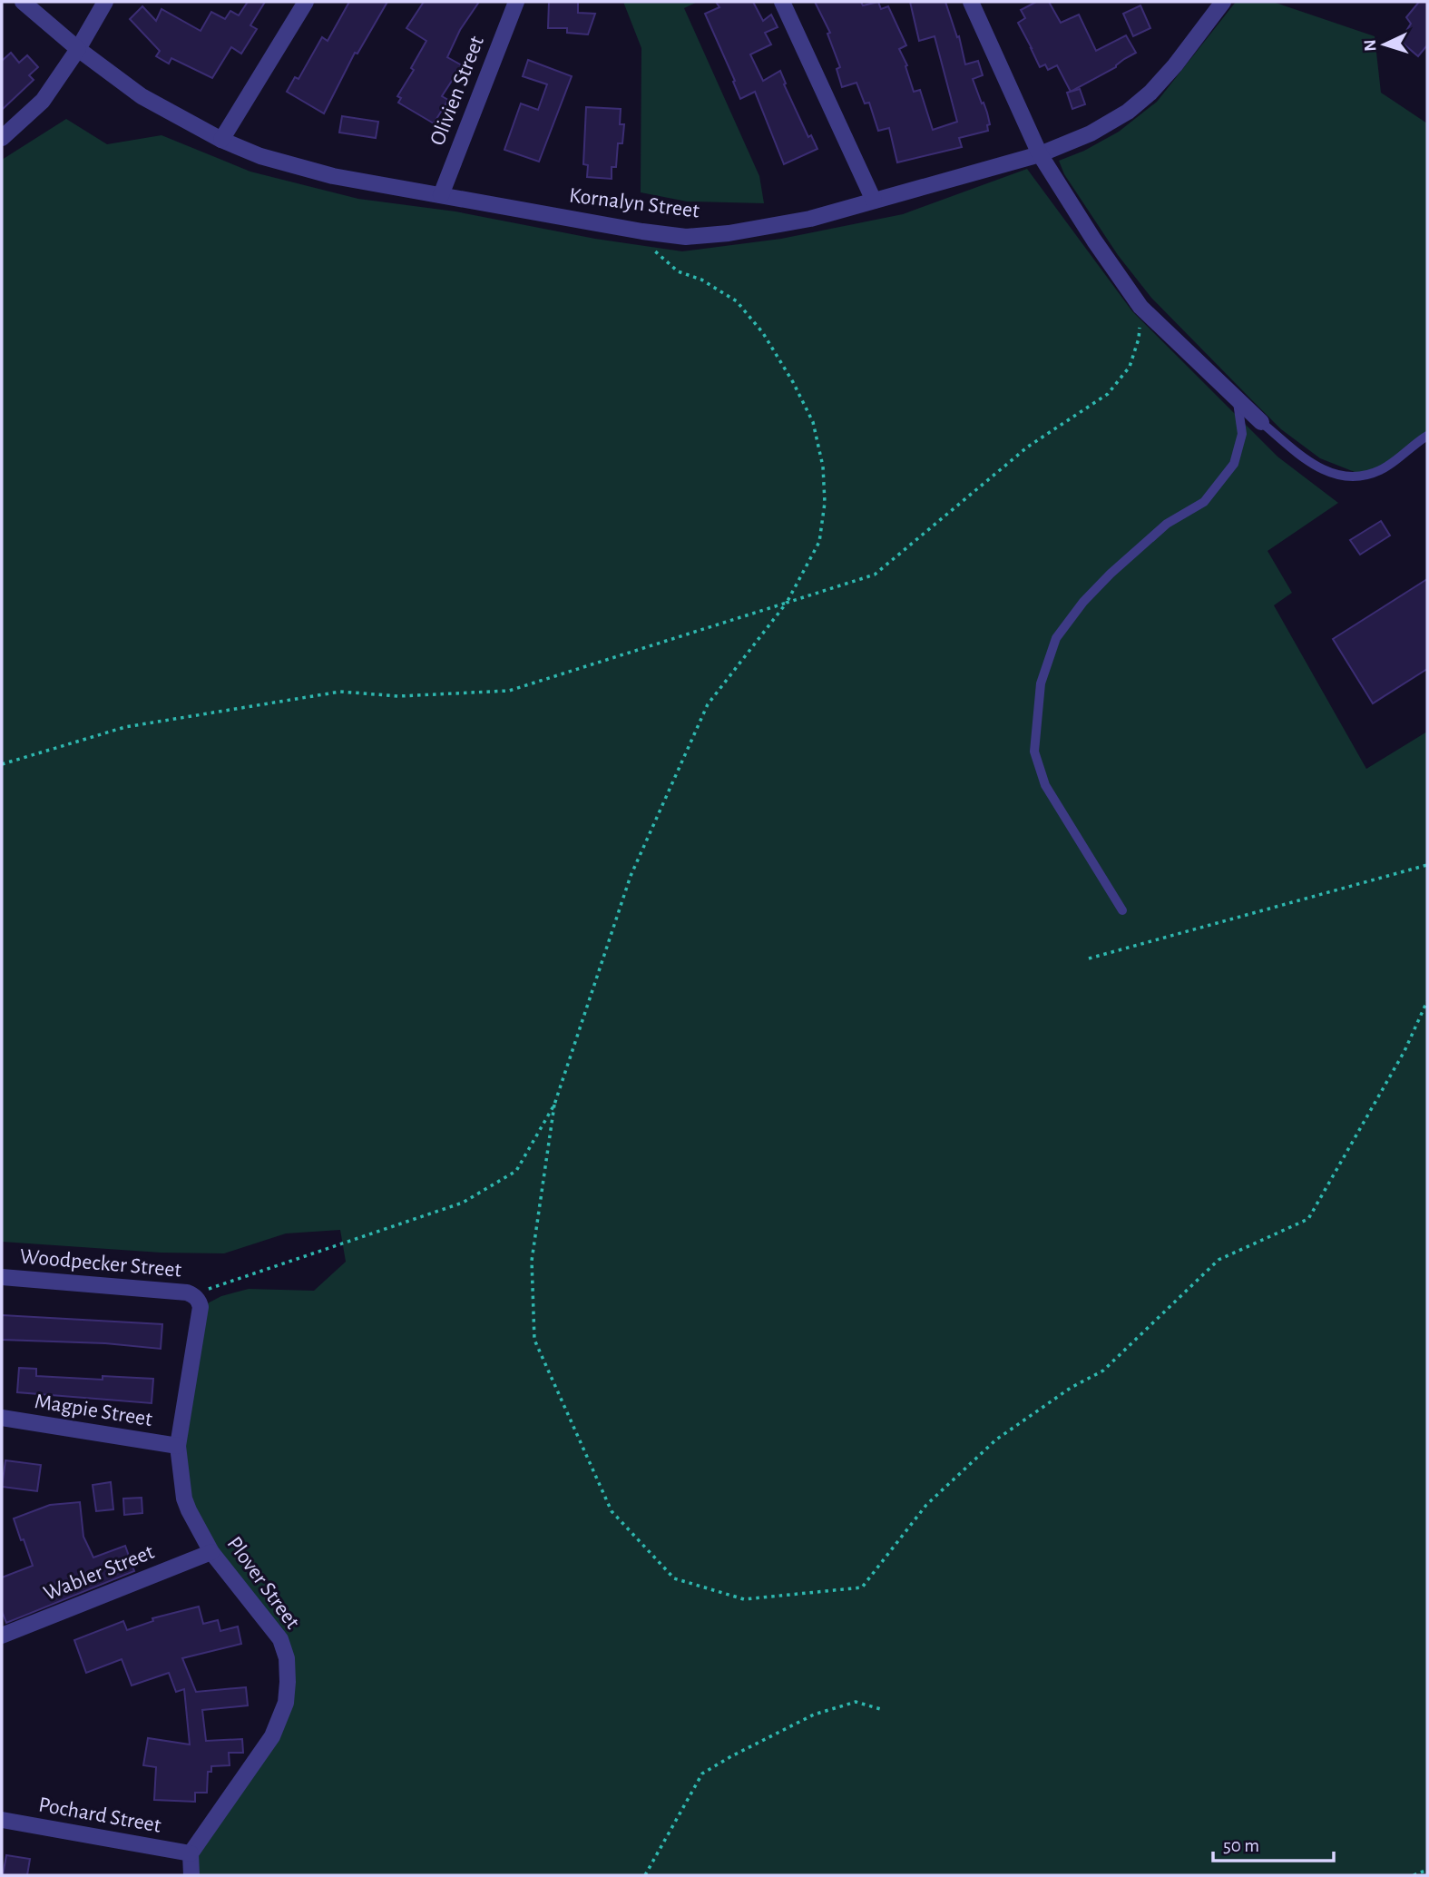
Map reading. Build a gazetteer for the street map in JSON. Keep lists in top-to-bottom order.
{
  "streets": {
    "street": [
      "Olivien Street",
      "Kornalyn Street",
      "Woodpecker Street",
      "Magpie Street",
      "Wabler Street",
      "Plover Street",
      "Pochard Street"
    ]
  },
  "crossings": [
    ["Olivien Street", "Kornalyn Street"],
    ["Woodpecker Street", "Plover Street"],
    ["Magpie Street", "Plover Street"],
    ["Wabler Street", "Plover Street"],
    ["Plover Street", "Pochard Street"]
  ],
  "scale_bar": "50 m",
  "north": "left"
}
